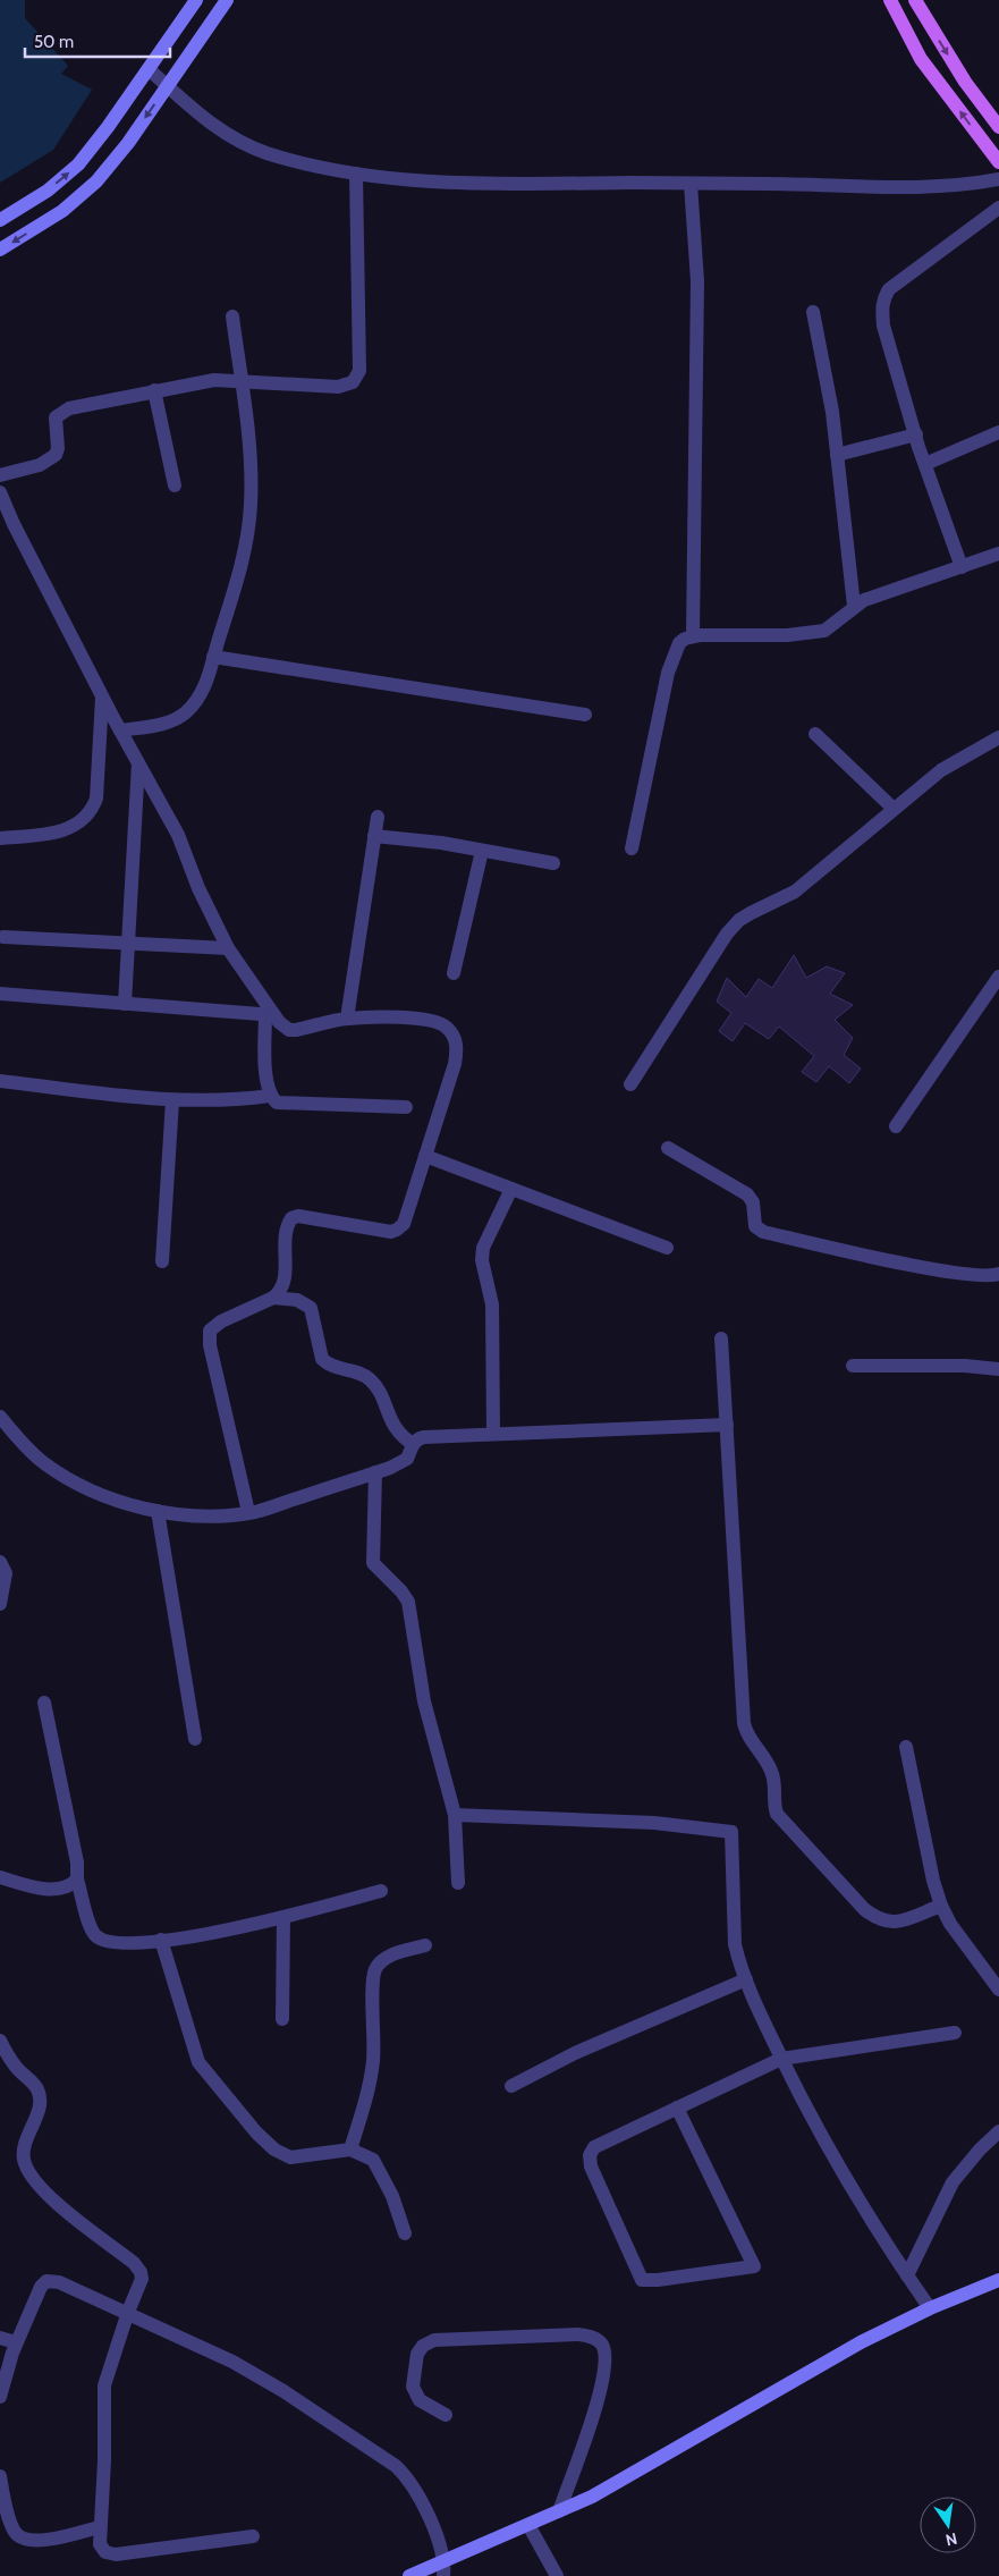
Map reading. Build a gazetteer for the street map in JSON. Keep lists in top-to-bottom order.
{
  "scale_bar": "50 m",
  "north": "bottom"
}
